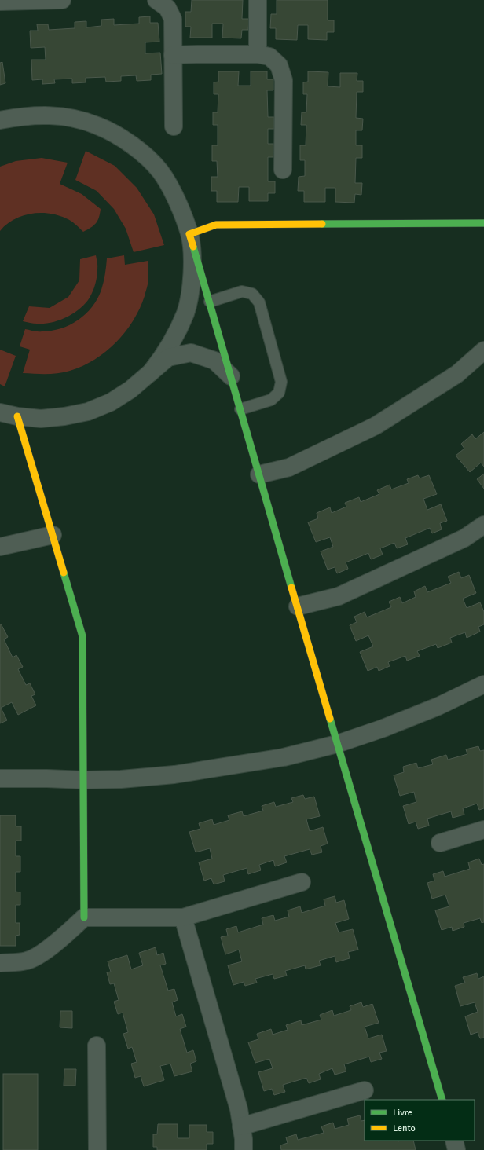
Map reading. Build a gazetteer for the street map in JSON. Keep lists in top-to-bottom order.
{
  "legend": ["Livre", "Lento"]
}
